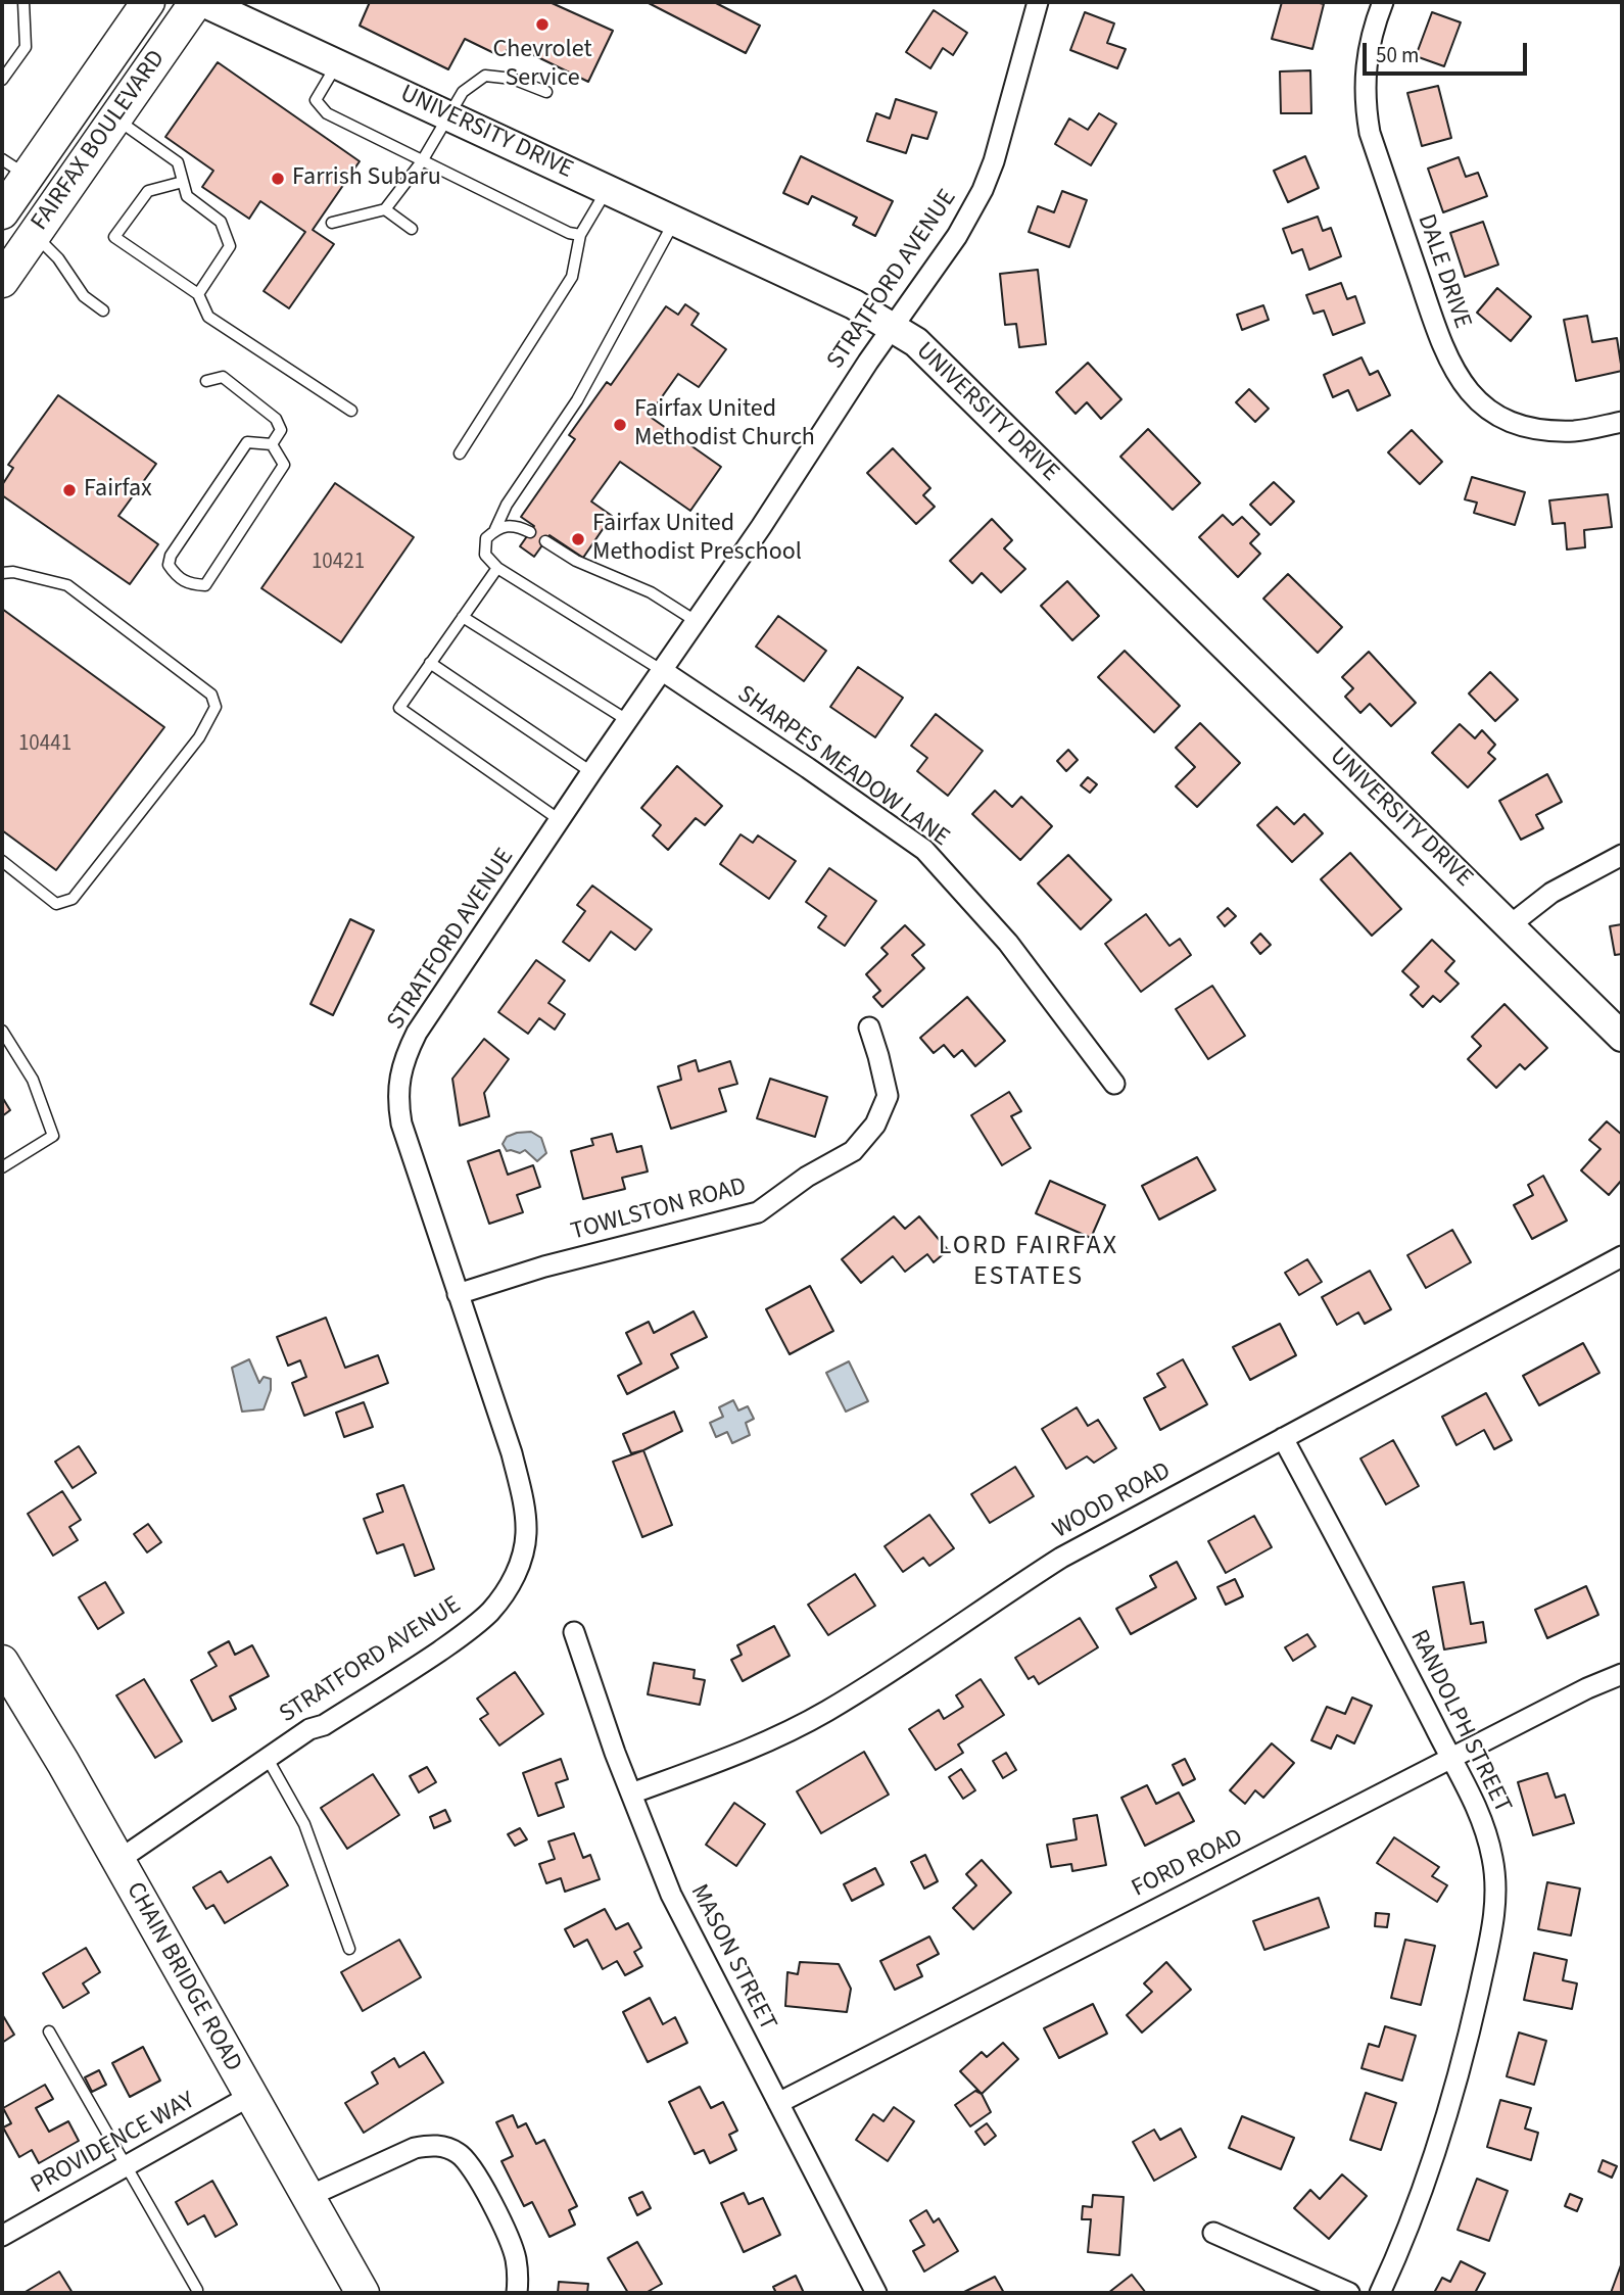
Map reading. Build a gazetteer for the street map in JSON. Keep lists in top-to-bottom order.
{
  "streets": {
    "main road": ["FAIRFAX BOULEVARD", "CHAIN BRIDGE ROAD"],
    "street": [
      "UNIVERSITY DRIVE",
      "DALE DRIVE",
      "STRATFORD AVENUE",
      "SHARPES MEADOW LANE",
      "TOWLSTON ROAD",
      "WOOD ROAD",
      "RANDOLPH STREET",
      "FORD ROAD",
      "MASON STREET",
      "PROVIDENCE WAY"
    ]
  },
  "crossings": [
    ["UNIVERSITY DRIVE", "STRATFORD AVENUE"],
    ["STRATFORD AVENUE", "SHARPES MEADOW LANE"],
    ["STRATFORD AVENUE", "TOWLSTON ROAD"],
    ["STRATFORD AVENUE", "CHAIN BRIDGE ROAD"],
    ["WOOD ROAD", "RANDOLPH STREET"],
    ["WOOD ROAD", "MASON STREET"],
    ["RANDOLPH STREET", "FORD ROAD"],
    ["FORD ROAD", "MASON STREET"],
    ["CHAIN BRIDGE ROAD", "PROVIDENCE WAY"]
  ],
  "districts": ["LORD FAIRFAX ESTATES"],
  "places": [
    "Chevrolet Service",
    "Farrish Subaru",
    "Fairfax United Methodist Church",
    "Fairfax",
    "Fairfax United Methodist Preschool"
  ],
  "house_numbers": ["10421", "10441"],
  "scale_bar": "50 m"
}
